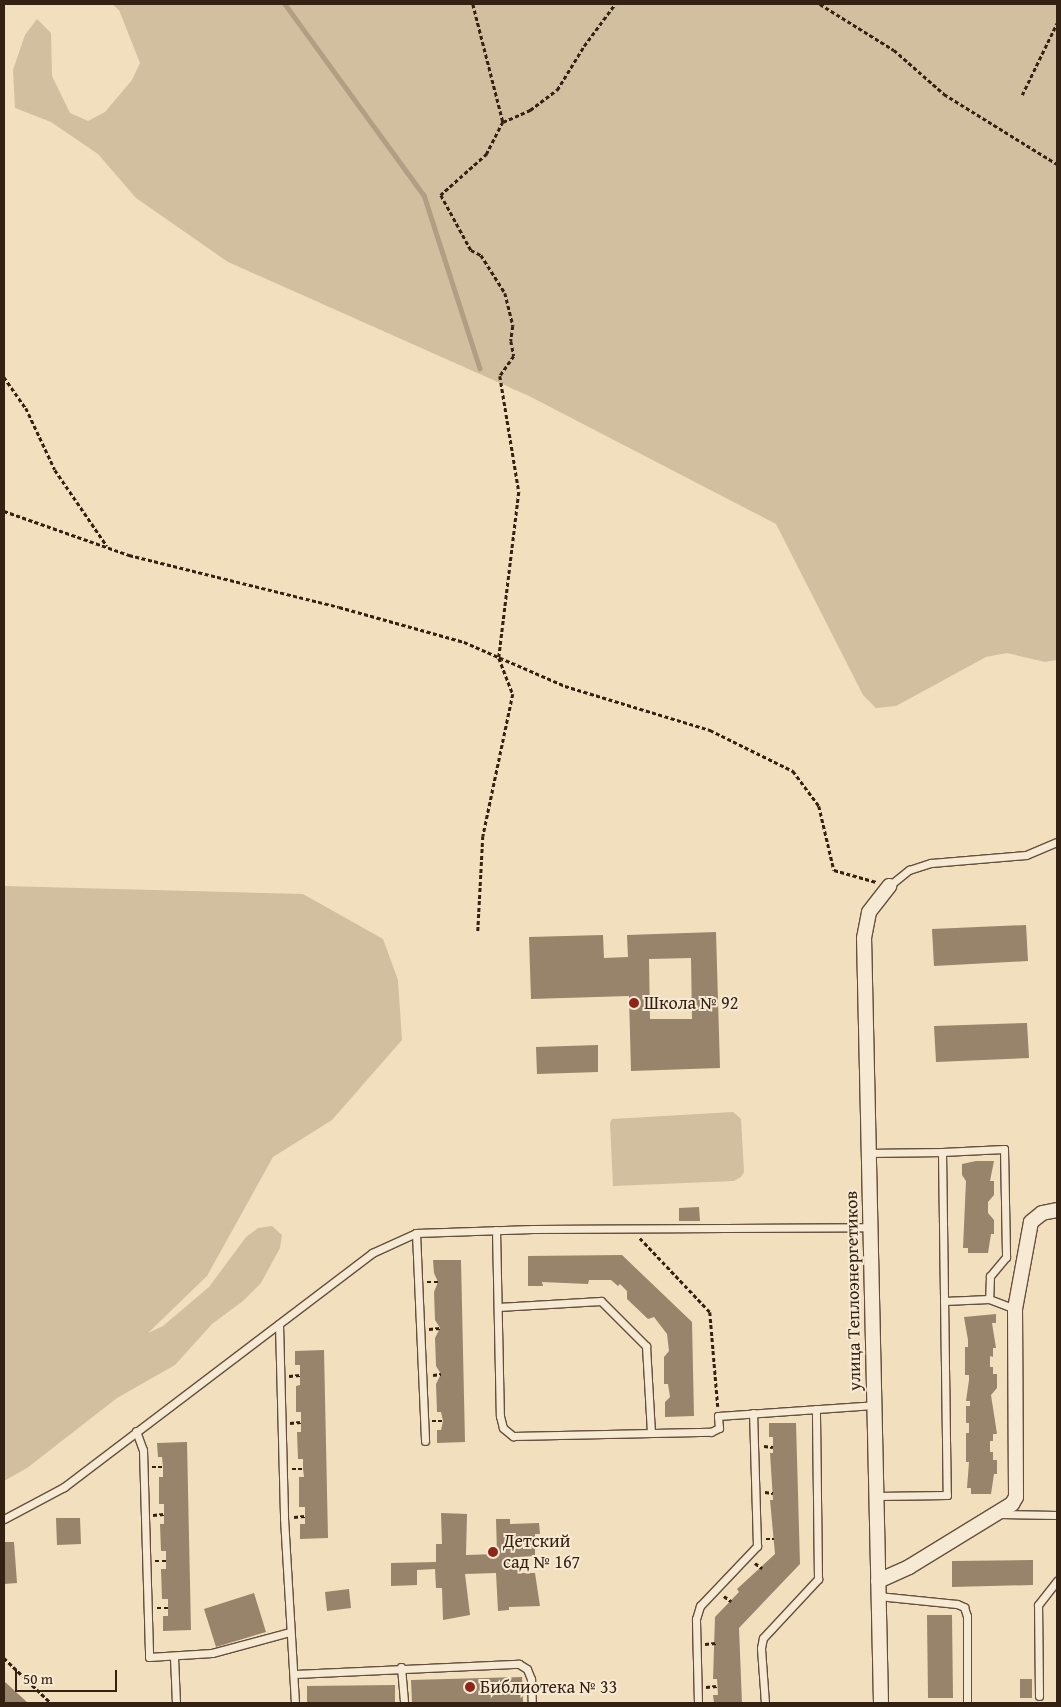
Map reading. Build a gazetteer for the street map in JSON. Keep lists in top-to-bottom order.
{
  "streets": {
    "street": ["улица Теплоэнергетиков"]
  },
  "places": ["Школа № 92", "Детский сад № 167", "Библиотека № 33"],
  "scale_bar": "50 m"
}
